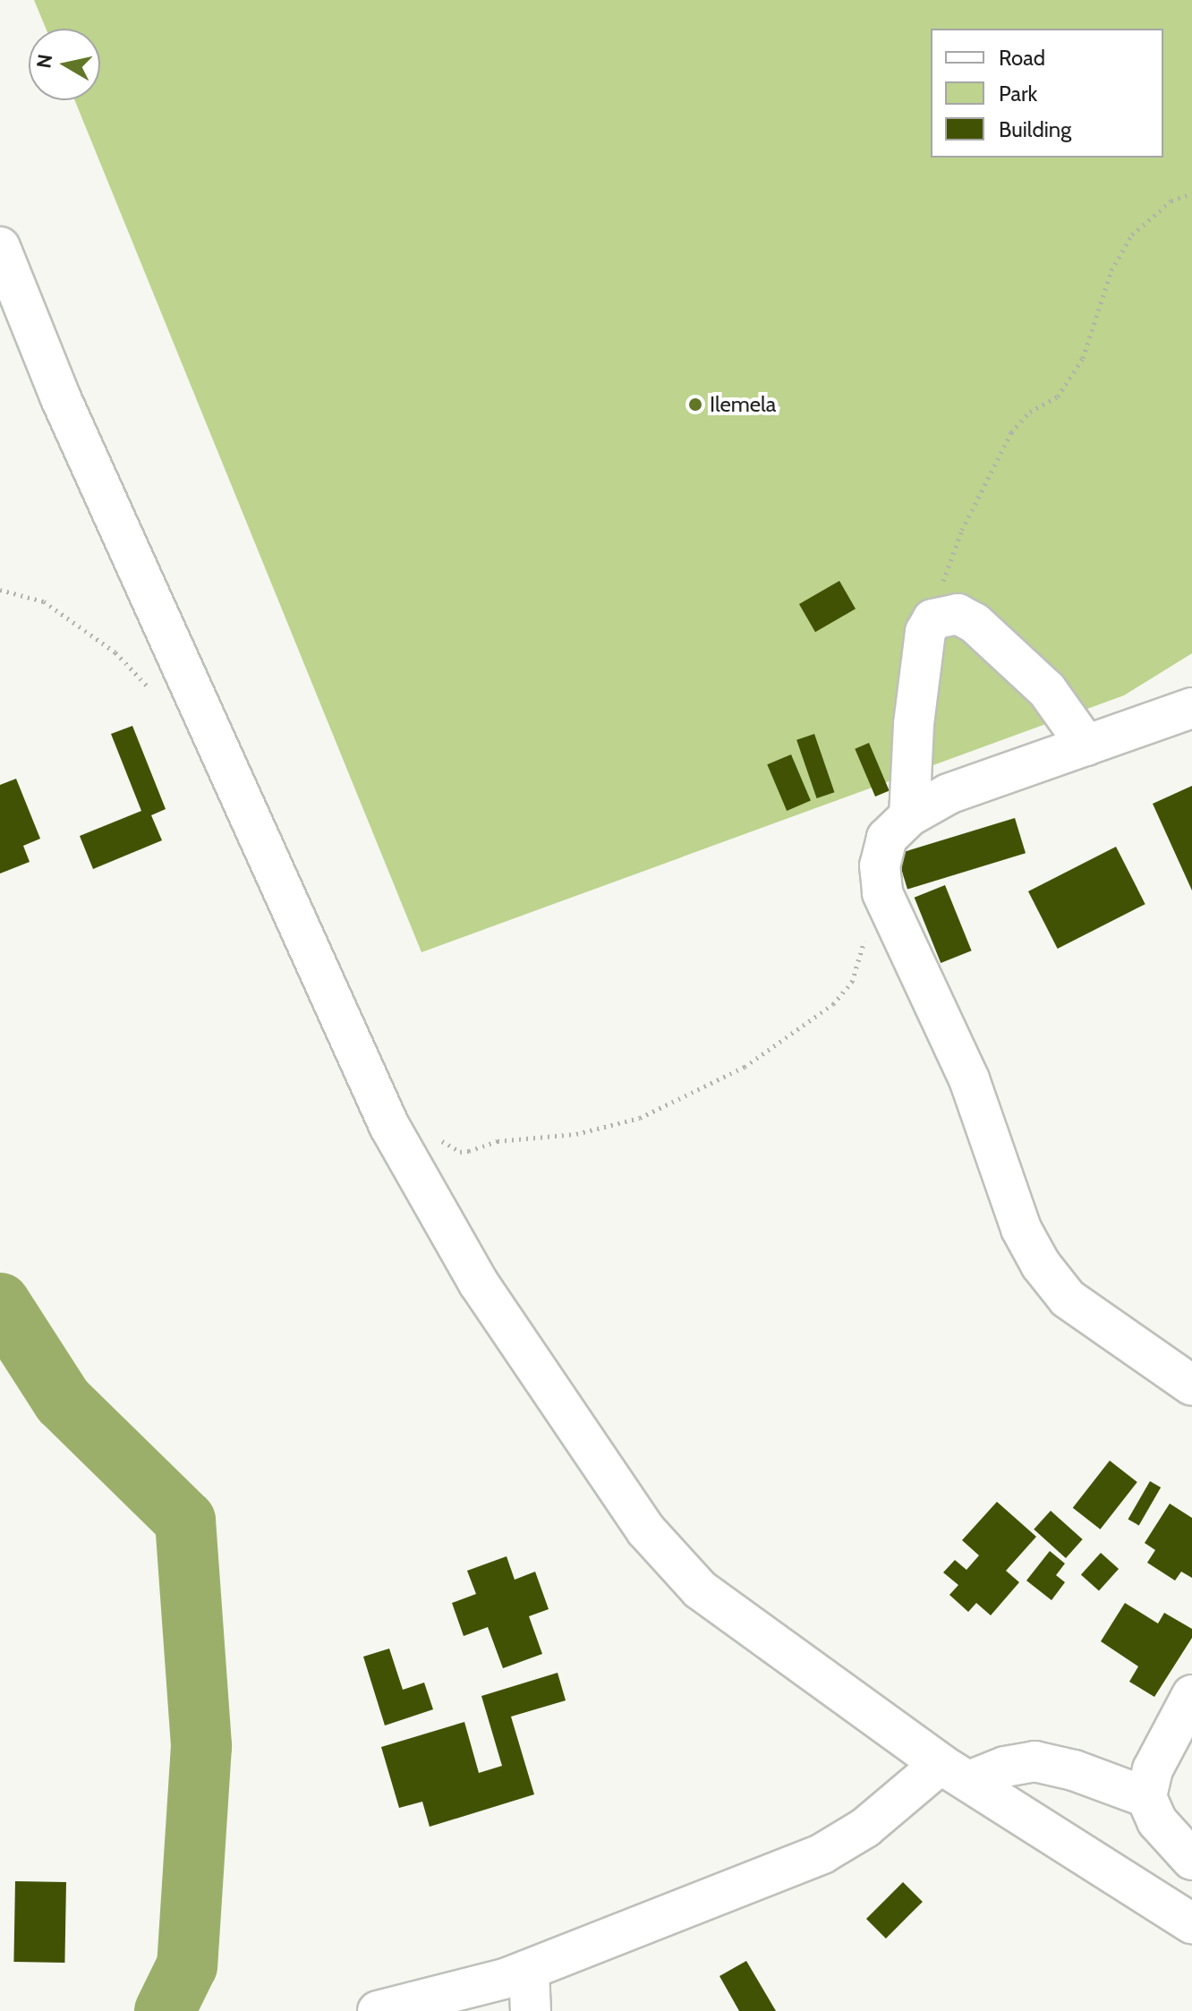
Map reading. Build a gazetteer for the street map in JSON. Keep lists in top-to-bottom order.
{
  "places": ["Ilemela"],
  "legend": ["Road", "Park", "Building"],
  "north": "left"
}
